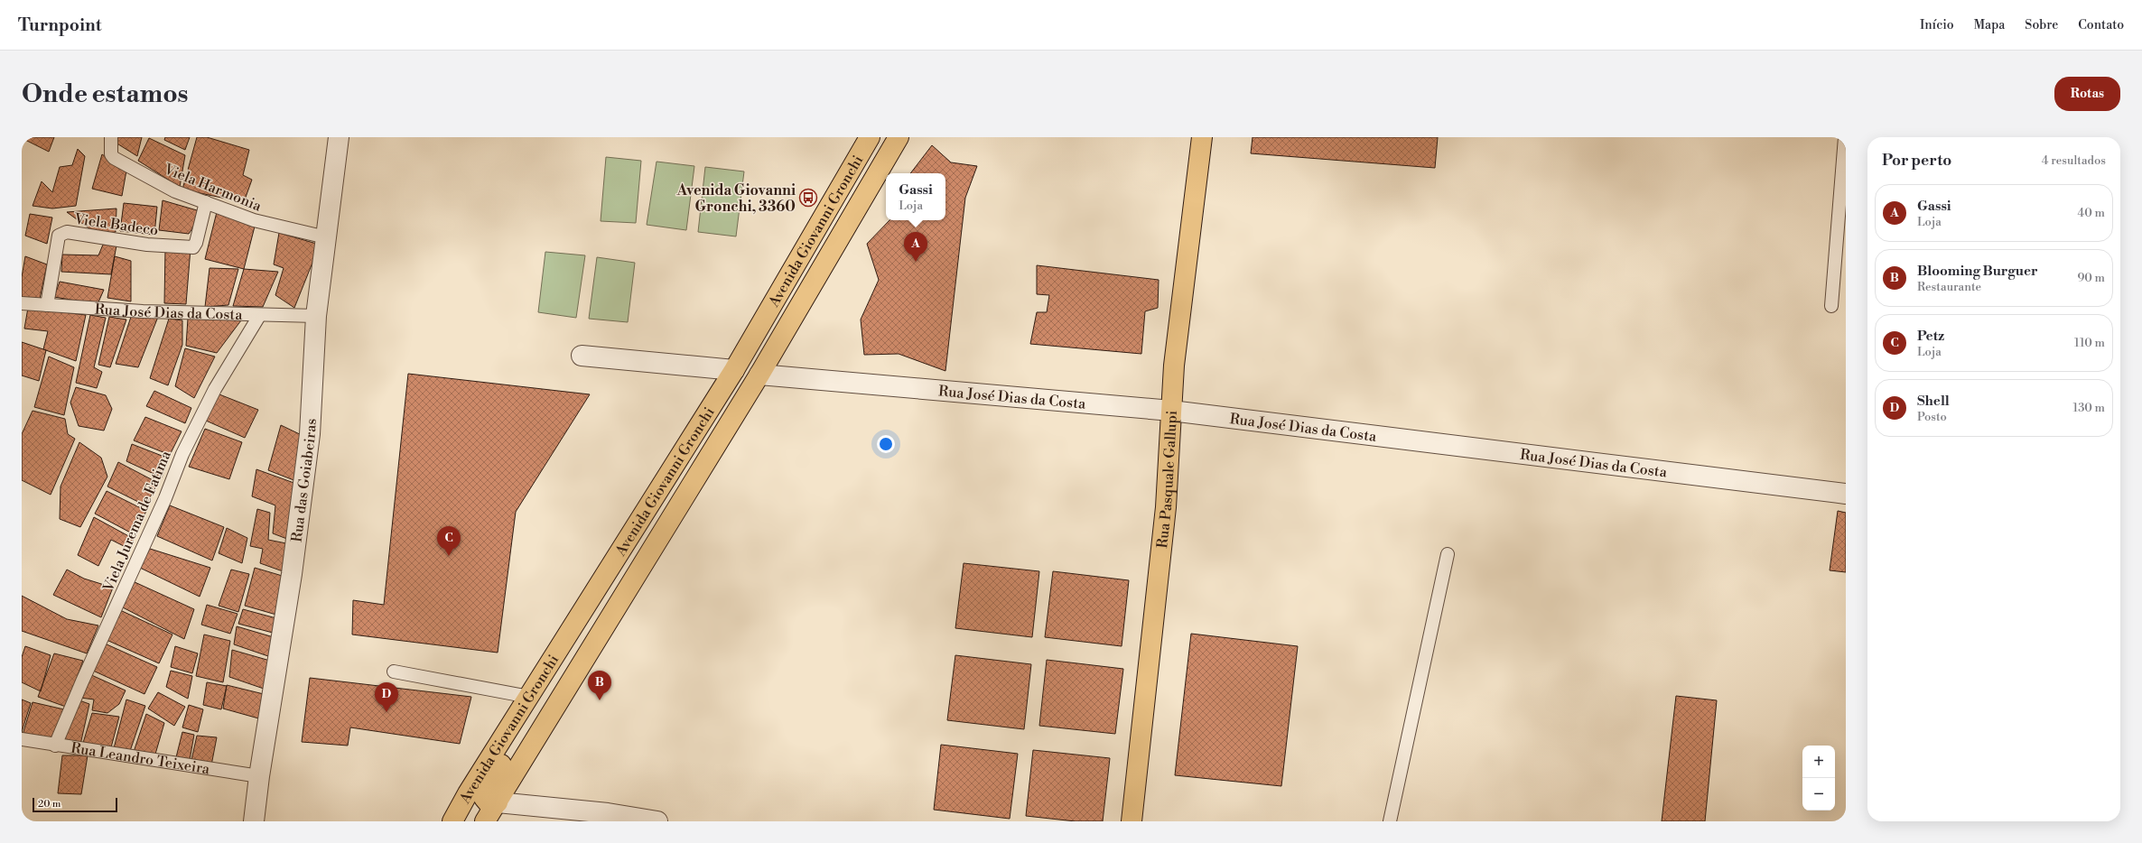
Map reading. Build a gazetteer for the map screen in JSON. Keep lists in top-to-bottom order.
{
  "streets": {
    "main road": ["Avenida Giovanni Gronchi", "Rua Pasquale Gallupi"],
    "street": ["Rua José Dias da Costa", "Rua das Goiabeiras"],
    "lane": [
      "Viela Harmonia",
      "Viela Badeco",
      "Viela Jurema de Fatima",
      "Rua Leandro Teixeira"
    ]
  },
  "crossings": [
    ["Viela Harmonia", "Viela Badeco"],
    ["Viela Harmonia", "Rua das Goiabeiras"],
    ["Viela Badeco", "Rua José Dias da Costa"],
    ["Avenida Giovanni Gronchi", "Rua José Dias da Costa"],
    ["Rua José Dias da Costa", "Rua Pasquale Gallupi"],
    ["Rua José Dias da Costa", "Rua das Goiabeiras"],
    ["Rua José Dias da Costa", "Viela Jurema de Fatima"],
    ["Rua das Goiabeiras", "Rua Leandro Teixeira"],
    ["Viela Jurema de Fatima", "Rua Leandro Teixeira"]
  ],
  "places": {
    "bus stop": ["Avenida Giovanni Gronchi, 3360"]
  },
  "scale_bar": "20 m",
  "page": {
    "header": "Turnpoint",
    "nav": [
      "Início",
      "Mapa",
      "Sobre",
      "Contato"
    ],
    "buttons": "Rotas",
    "title": "Onde estamos",
    "heading": ["Por perto", "4 resultados"],
    "popup": ["Gassi", "Loja"],
    "list": [
      {
        "mark": "A",
        "name": "Gassi",
        "note": "Loja",
        "value": "40 m"
      },
      {
        "mark": "B",
        "name": "Blooming Burguer",
        "note": "Restaurante",
        "value": "90 m"
      },
      {
        "mark": "C",
        "name": "Petz",
        "note": "Loja",
        "value": "110 m"
      },
      {
        "mark": "D",
        "name": "Shell",
        "note": "Posto",
        "value": "130 m"
      }
    ],
    "pins": [
      "A",
      "C",
      "B",
      "D"
    ],
    "map_buttons": ["+", "−"],
    "scale": "20 m"
  }
}
